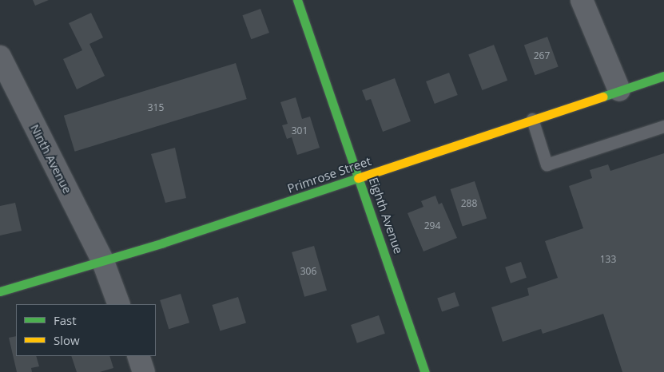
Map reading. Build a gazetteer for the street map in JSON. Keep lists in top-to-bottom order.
{
  "streets": {
    "main road": ["Primrose Street", "Eighth Avenue"],
    "street": ["Ninth Avenue"]
  },
  "crossings": [
    ["Ninth Avenue", "Primrose Street"],
    ["Primrose Street", "Eighth Avenue"]
  ],
  "house_numbers": [
    "267",
    "315",
    "301",
    "288",
    "294",
    "133",
    "306"
  ],
  "legend": ["Fast", "Slow"]
}
